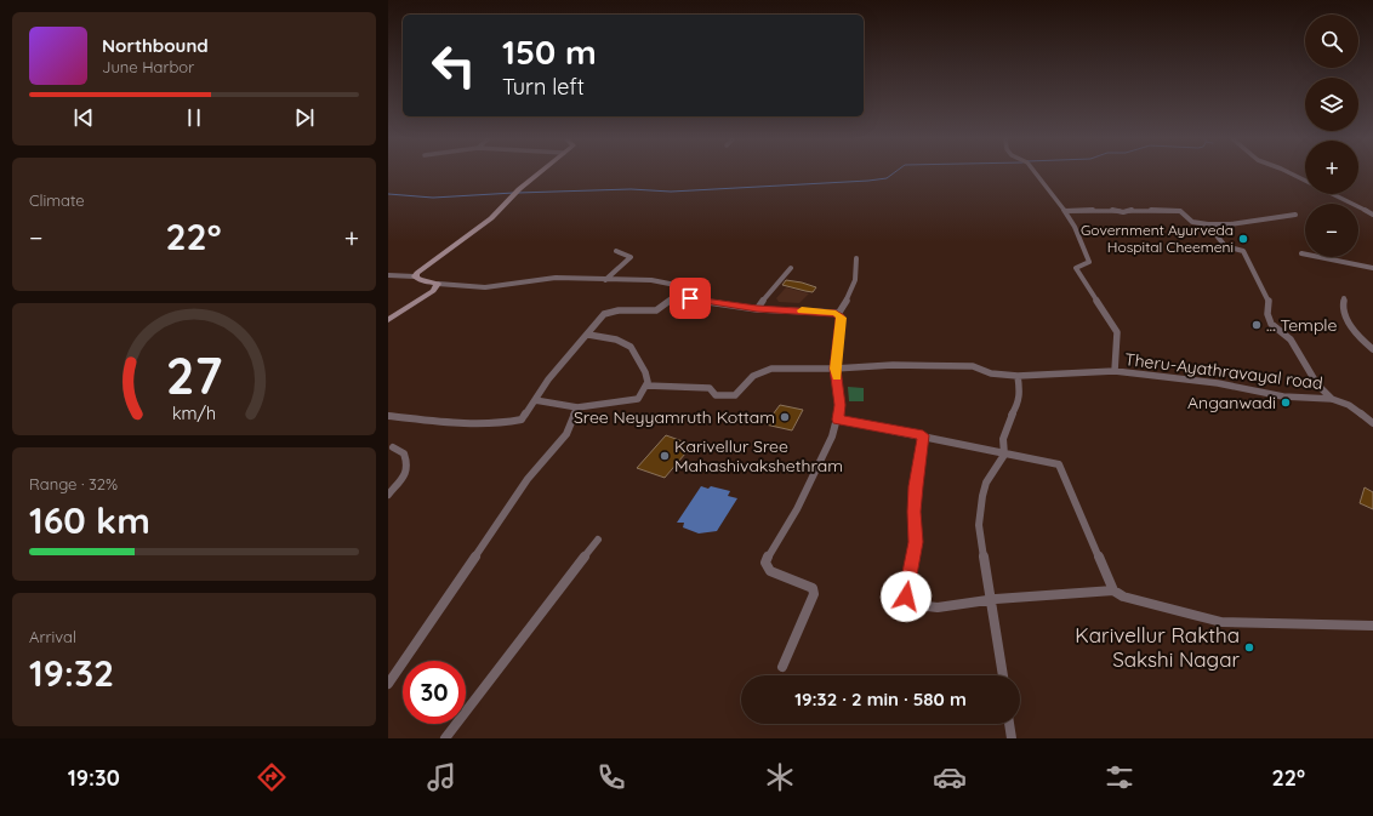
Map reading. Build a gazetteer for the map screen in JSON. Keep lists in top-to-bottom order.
{
  "streets": {
    "street": ["Theru-Ayathravayal road"]
  },
  "places": [
    "Government Ayurveda Hospital Cheemeni",
    "... Temple",
    "Anganwadi",
    "Sree Neyyamruth Kottam",
    "Karivellur Sree Mahashivakshethram",
    "Karivellur Raktha Sakshi Nagar"
  ],
  "page": {
    "map_buttons": ["+", "−"],
    "turn": ["150 m", "Turn left"],
    "song": ["Northbound", "June Harbor"],
    "tile": [
      "Climate",
      ["Range · 32%", "160 km"],
      ["Arrival", "19:32"]
    ],
    "heat": ["−", "22°", "+"],
    "limit": "30",
    "trip": "19:32 · 2 min · 580 m",
    "tabs": ["19:30", "22°"],
    "gauge": ["27", "km/h"]
  }
}
